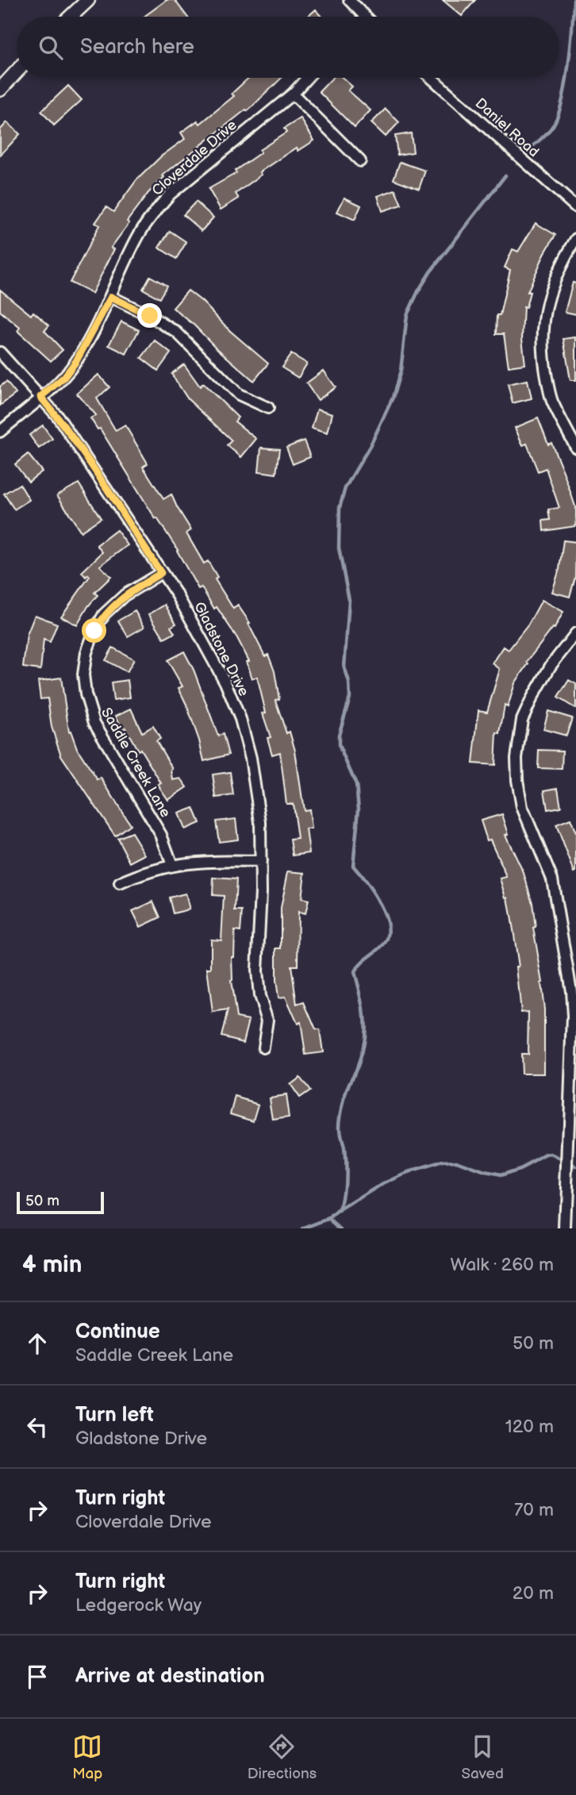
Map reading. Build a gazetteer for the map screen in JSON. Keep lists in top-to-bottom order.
{
  "streets": {
    "street": [
      "Daniel Road",
      "Cloverdale Drive",
      "Gladstone Drive",
      "Saddle Creek Lane"
    ]
  },
  "crossings": [
    ["Cloverdale Drive", "Gladstone Drive"],
    ["Gladstone Drive", "Saddle Creek Lane"]
  ],
  "scale_bar": "50 m",
  "page": {
    "search": "Search here",
    "scale": "50 m",
    "heading": ["4 min", "Walk · 260 m"],
    "list": [
      ["Continue", "Saddle Creek Lane", "50 m"],
      ["Turn left", "Gladstone Drive", "120 m"],
      ["Turn right", "Cloverdale Drive", "70 m"],
      ["Turn right", "Ledgerock Way", "20 m"],
      "Arrive at destination"
    ],
    "nav": ["Map", "Directions", "Saved"]
  }
}
